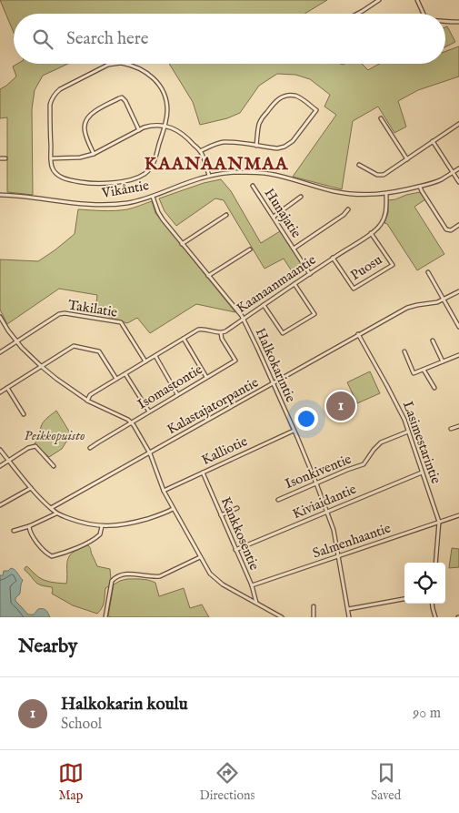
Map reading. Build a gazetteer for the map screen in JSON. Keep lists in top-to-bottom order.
{
  "streets": {
    "street": [
      "Vikåntie",
      "Hunajatie",
      "Puosu",
      "Kaanaanmaantie",
      "Takilatie",
      "Halkokarintie",
      "Isomastontie",
      "Kalastajatorpantie",
      "Lasimestarintie",
      "Kalliotie",
      "Isonkiventie",
      "Kiviaidantie",
      "Kankkosentie",
      "Salmenhaantie"
    ]
  },
  "crossings": [
    ["Vikåntie", "Kaanaanmaantie"],
    ["Vikåntie", "Halkokarintie"],
    ["Hunajatie", "Kaanaanmaantie"],
    ["Puosu", "Kaanaanmaantie"],
    ["Kaanaanmaantie", "Halkokarintie"],
    ["Kaanaanmaantie", "Isomastontie"],
    ["Halkokarintie", "Kalastajatorpantie"],
    ["Halkokarintie", "Kalliotie"],
    ["Halkokarintie", "Isonkiventie"],
    ["Halkokarintie", "Kiviaidantie"],
    ["Halkokarintie", "Salmenhaantie"],
    ["Kalastajatorpantie", "Lasimestarintie"],
    ["Lasimestarintie", "Isonkiventie"],
    ["Lasimestarintie", "Kiviaidantie"],
    ["Lasimestarintie", "Salmenhaantie"],
    ["Kalliotie", "Kankkosentie"],
    ["Kiviaidantie", "Kankkosentie"],
    ["Kankkosentie", "Salmenhaantie"]
  ],
  "districts": ["KAANAANMAA"],
  "parks": ["Peikkopuisto"],
  "page": {
    "search": "Search here",
    "pins": "1",
    "heading": "Nearby",
    "list": [
      {
        "mark": "1",
        "name": "Halkokarin koulu",
        "note": "School",
        "value": "90 m"
      }
    ],
    "nav": ["Map", "Directions", "Saved"]
  }
}
